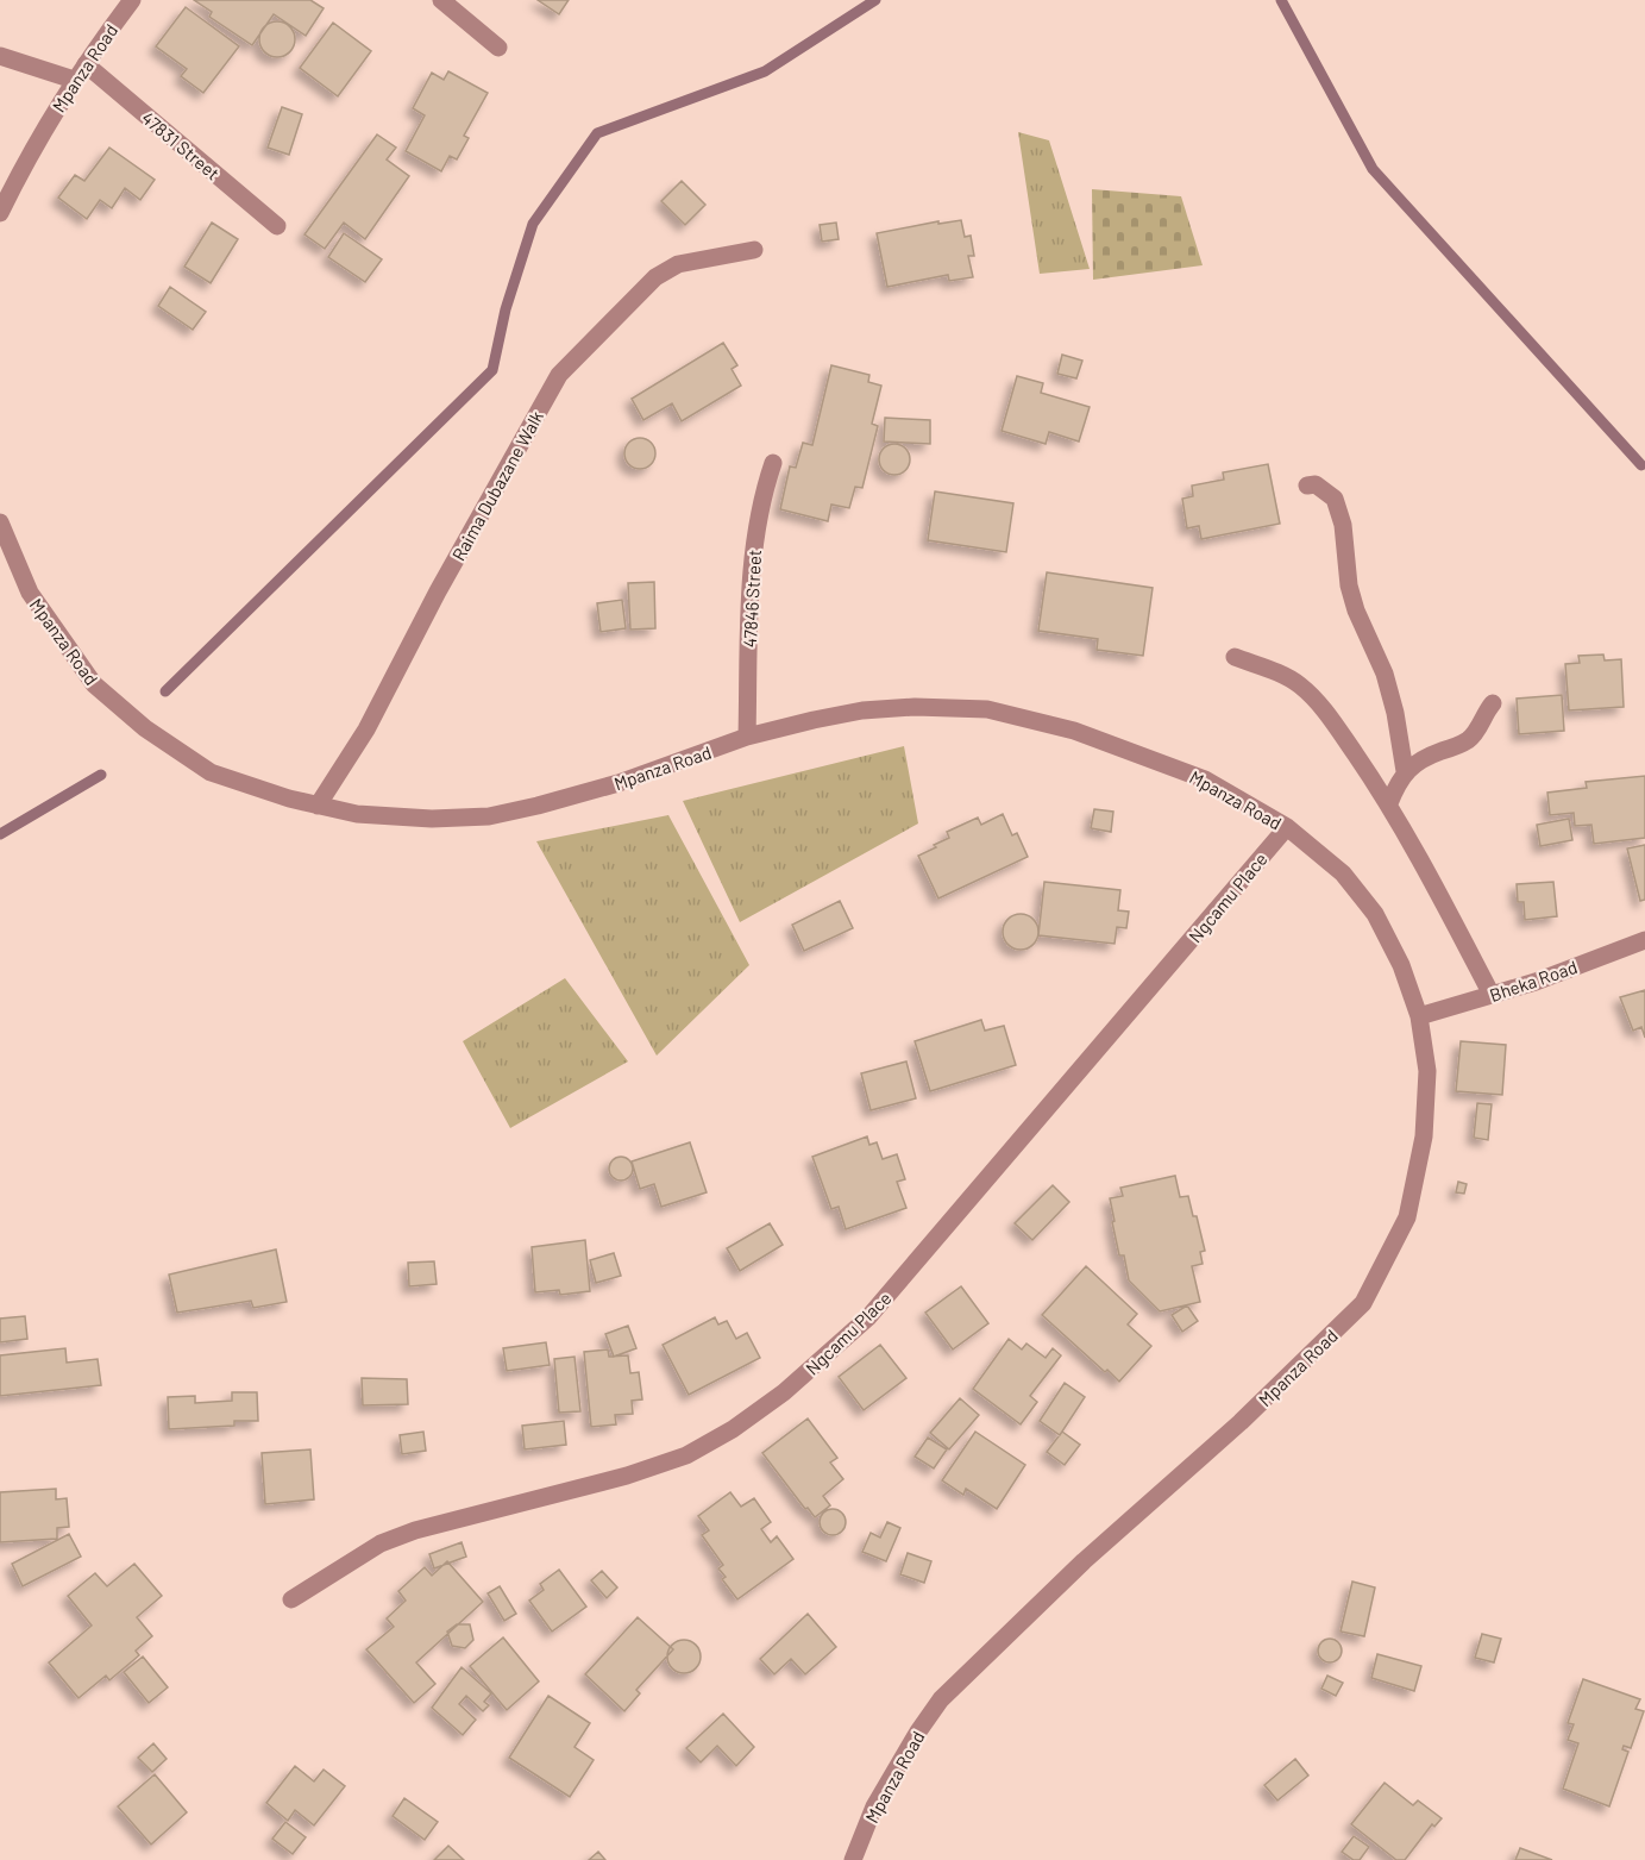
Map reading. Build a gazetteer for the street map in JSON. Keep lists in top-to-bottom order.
{
  "streets": {
    "street": [
      "Mpanza Road",
      "47831 Street",
      "Raima Dubazane Walk",
      "47846 Street",
      "Ngcamu Place",
      "Bheka Road"
    ]
  },
  "crossings": [
    ["Mpanza Road", "47831 Street"],
    ["Mpanza Road", "Raima Dubazane Walk"],
    ["Mpanza Road", "47846 Street"],
    ["Mpanza Road", "Ngcamu Place"],
    ["Mpanza Road", "Bheka Road"]
  ]
}
